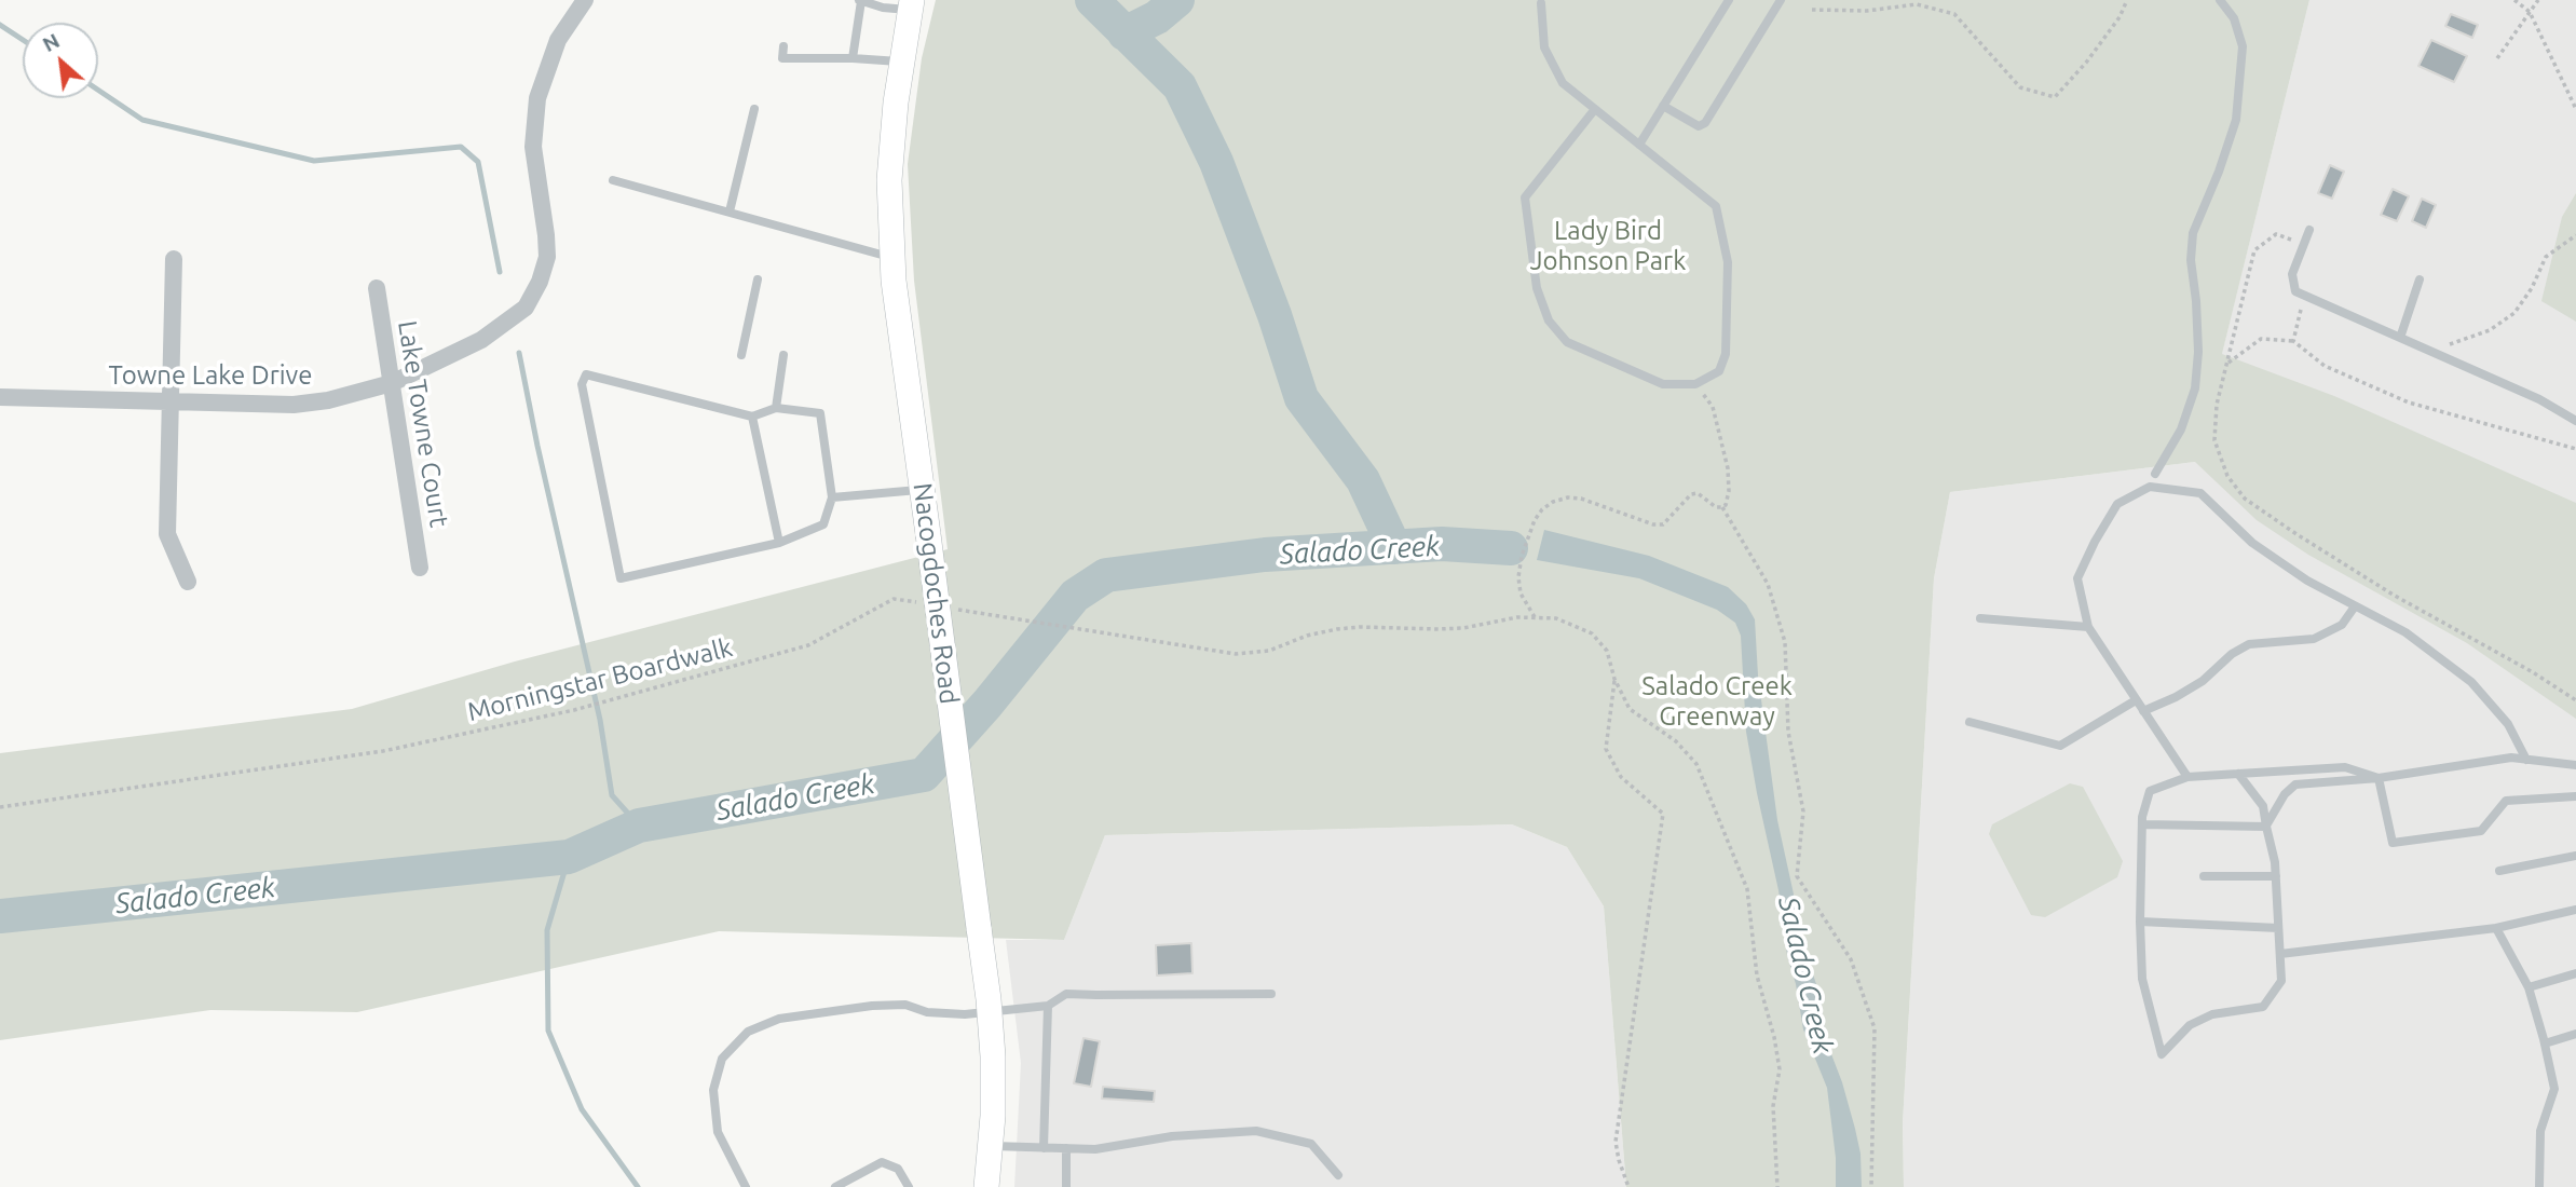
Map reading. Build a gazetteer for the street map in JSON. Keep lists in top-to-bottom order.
{
  "streets": {
    "main road": ["Nacogdoches Road"],
    "street": ["Towne Lake Drive", "Lake Towne Court"],
    "path": ["Morningstar Boardwalk"]
  },
  "crossings": [
    ["Towne Lake Drive", "Lake Towne Court"]
  ],
  "water": ["Salado Creek"],
  "parks": ["Lady Bird Johnson Park", "Salado Creek Greenway"],
  "north": "top left"
}
